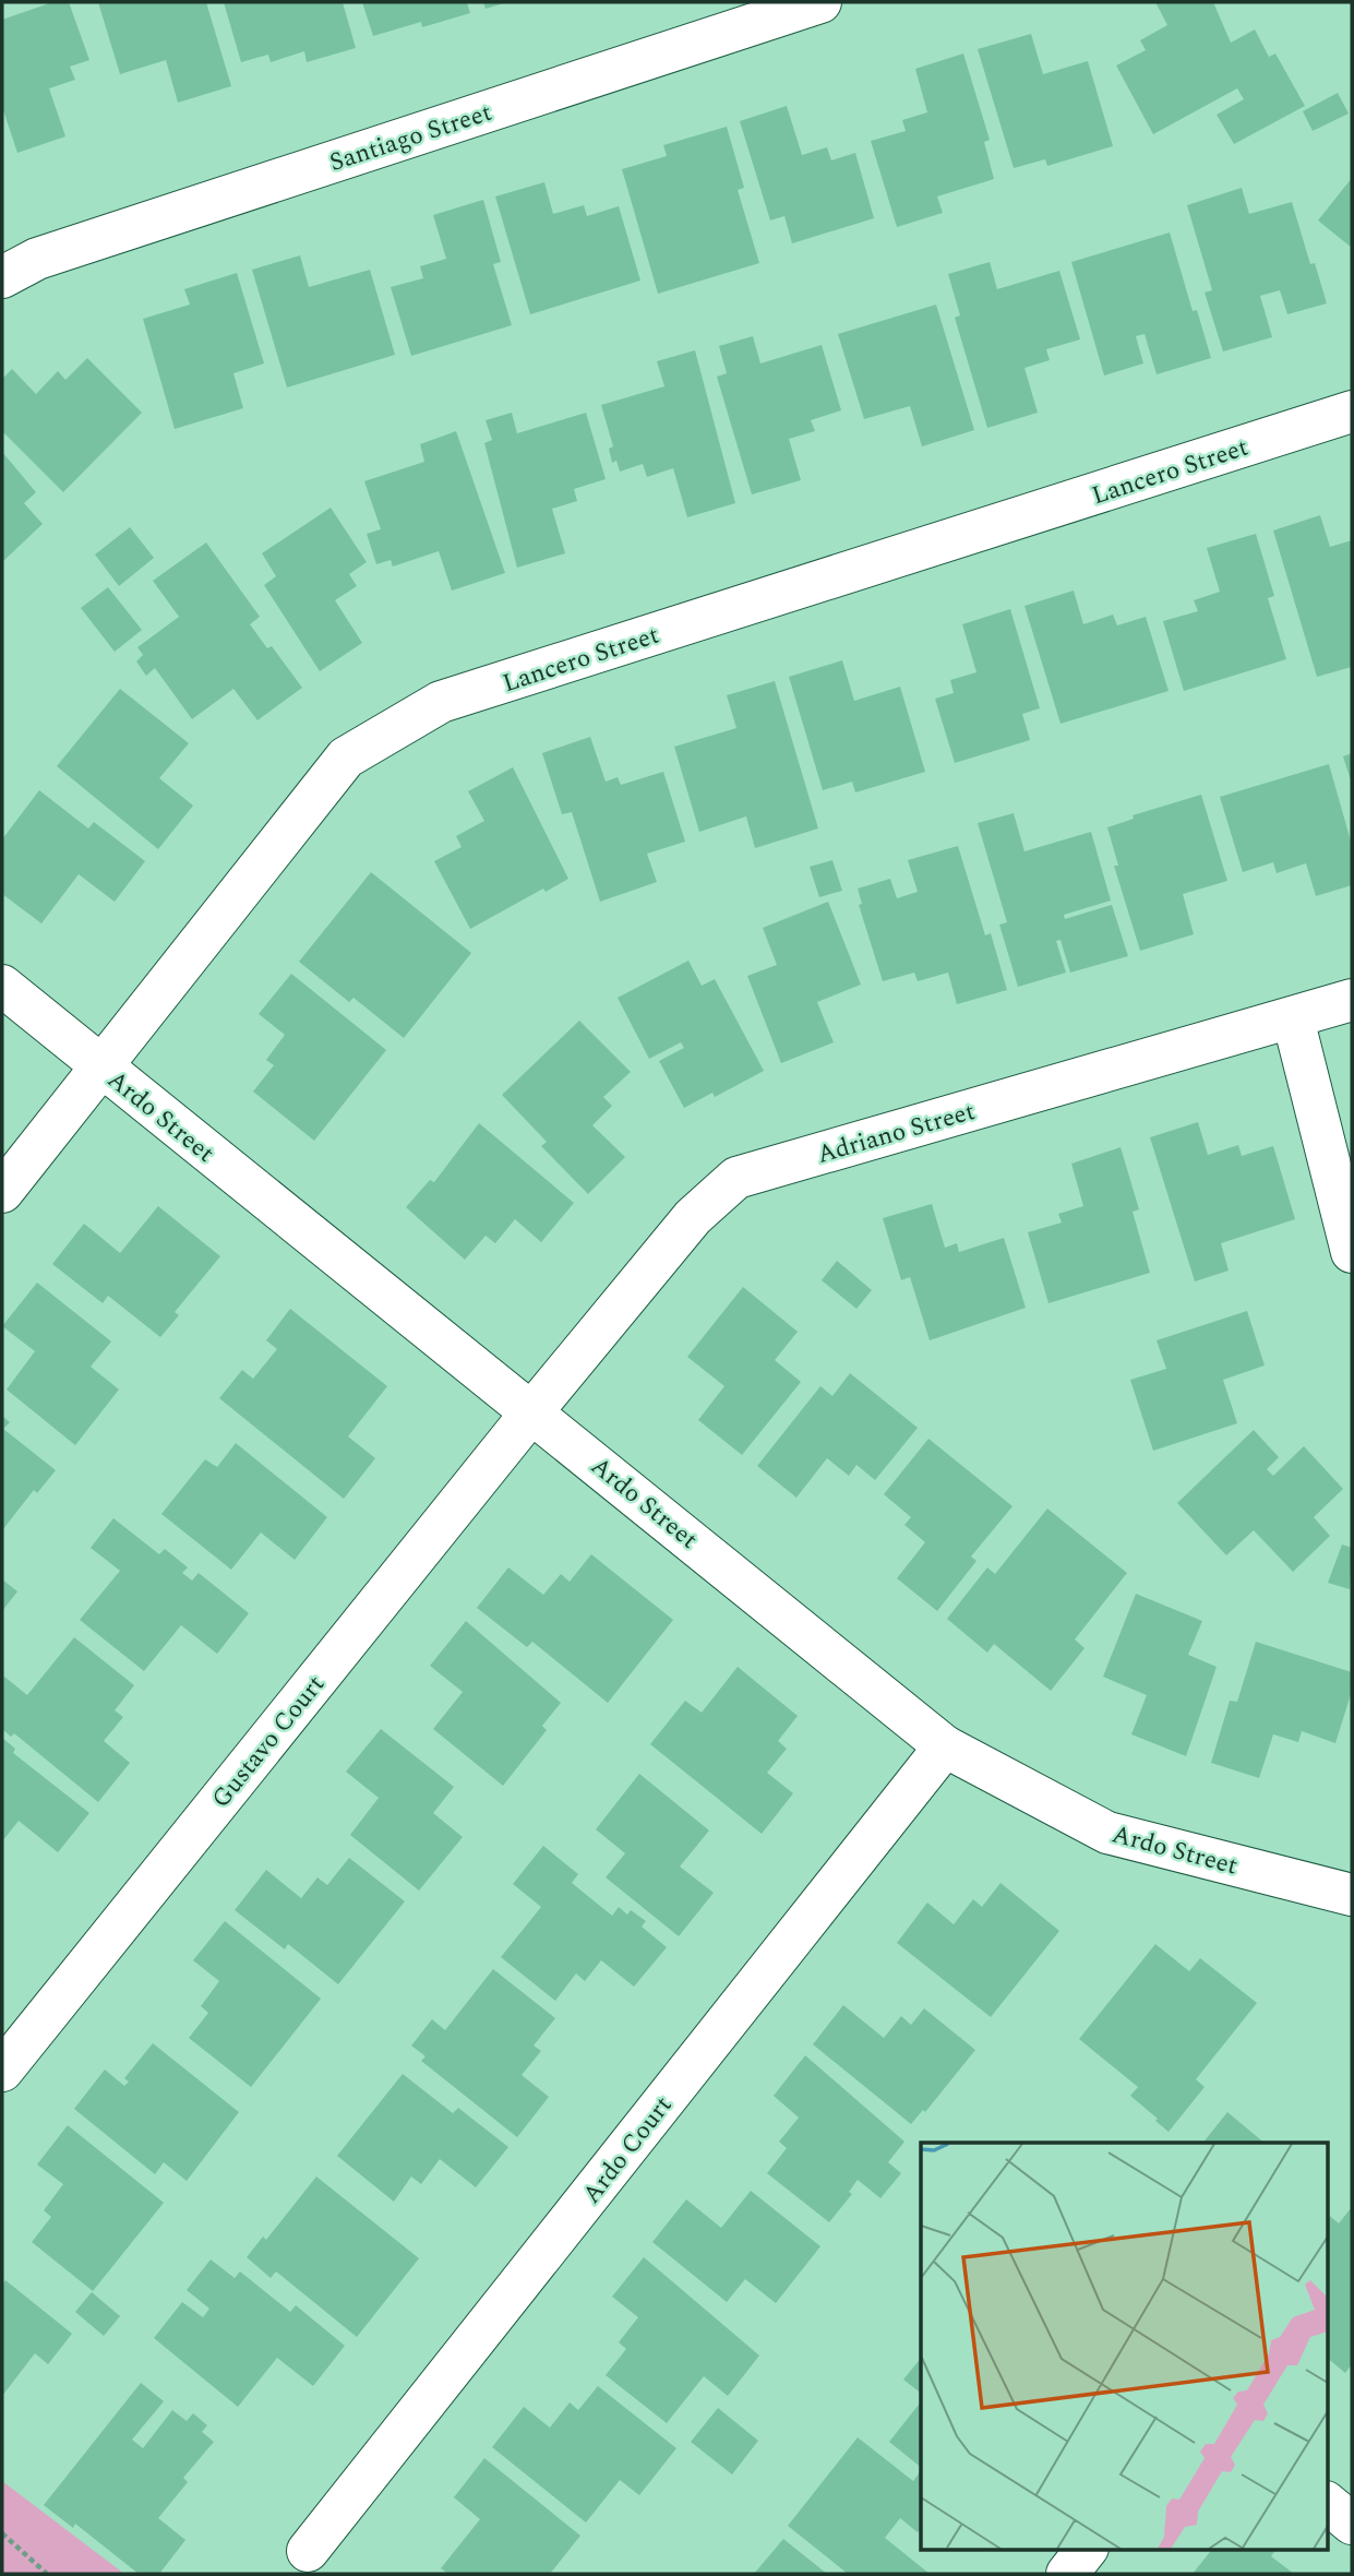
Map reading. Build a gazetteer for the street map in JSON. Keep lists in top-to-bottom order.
{
  "streets": {
    "street": [
      "Santiago Street",
      "Lancero Street",
      "Ardo Street",
      "Adriano Street",
      "Gustavo Court",
      "Ardo Court"
    ]
  },
  "crossings": [
    ["Lancero Street", "Ardo Street"],
    ["Ardo Street", "Adriano Street"],
    ["Ardo Street", "Gustavo Court"],
    ["Ardo Street", "Ardo Court"],
    ["Adriano Street", "Gustavo Court"]
  ]
}
